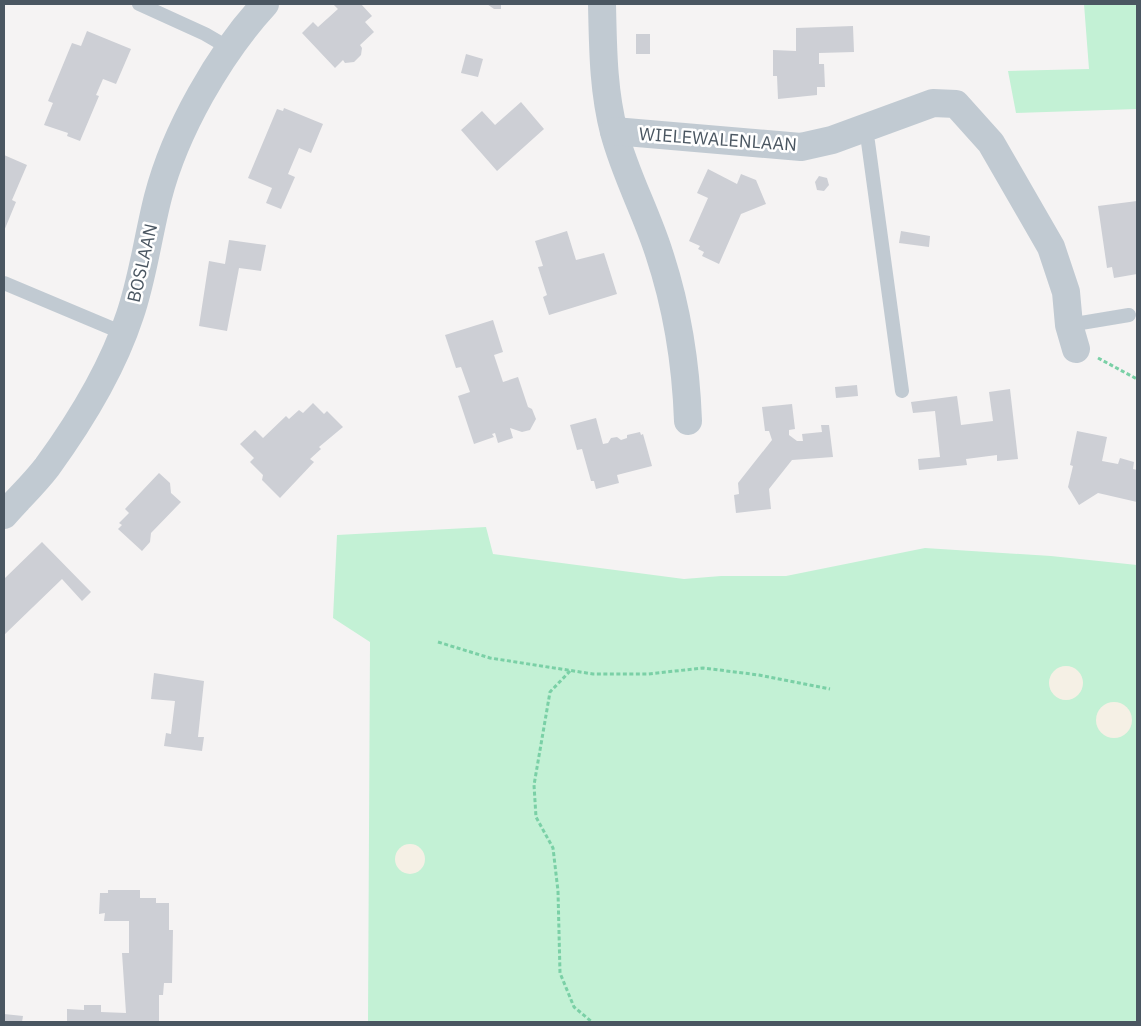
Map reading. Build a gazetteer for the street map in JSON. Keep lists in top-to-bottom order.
{
  "streets": {
    "street": ["WIELEWALENLAAN", "BOSLAAN"]
  }
}
